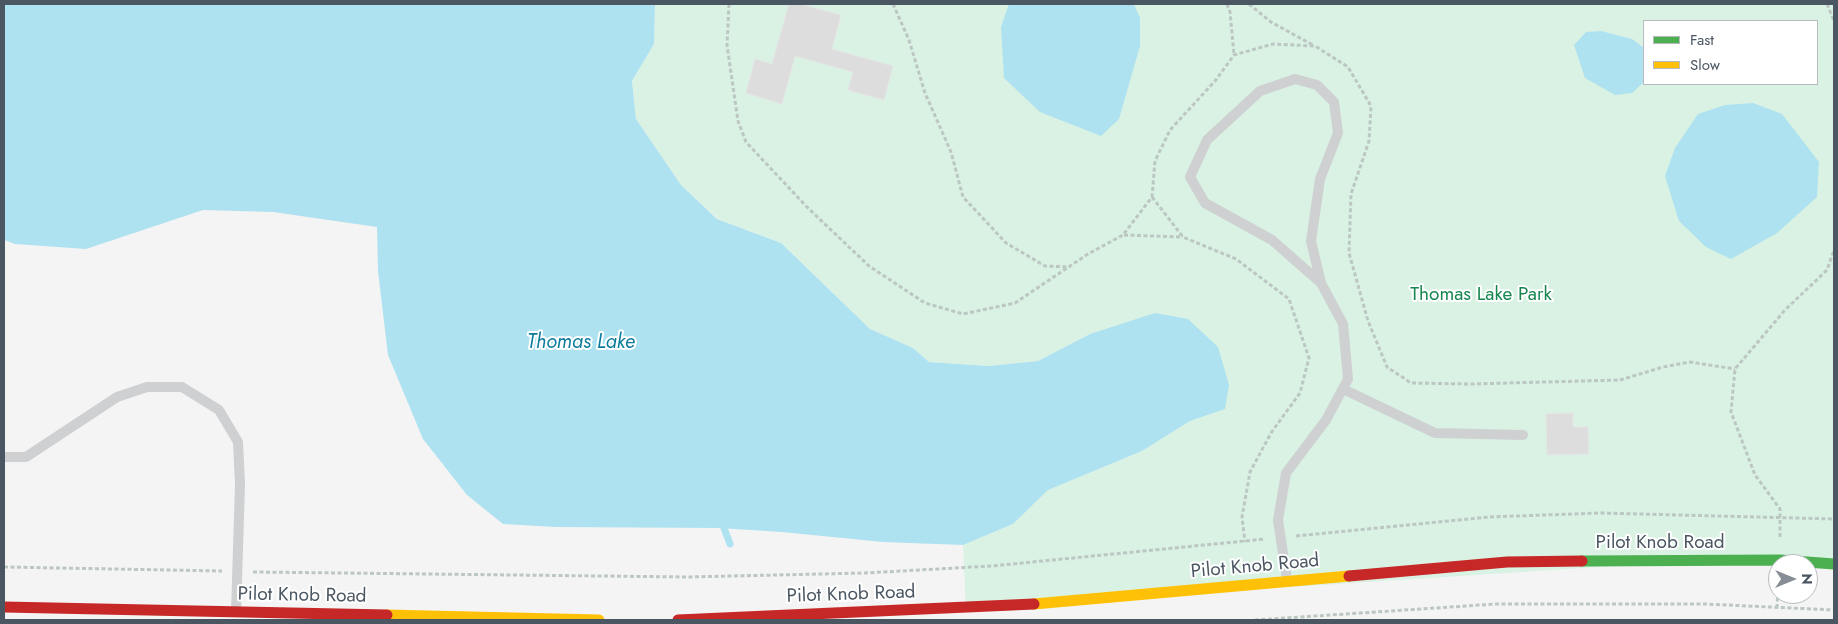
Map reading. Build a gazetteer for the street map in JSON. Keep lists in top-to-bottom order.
{
  "streets": {
    "main road": ["Pilot Knob Road"]
  },
  "water": ["Thomas Lake"],
  "parks": ["Thomas Lake Park"],
  "legend": ["Fast", "Slow"],
  "north": "right"
}
